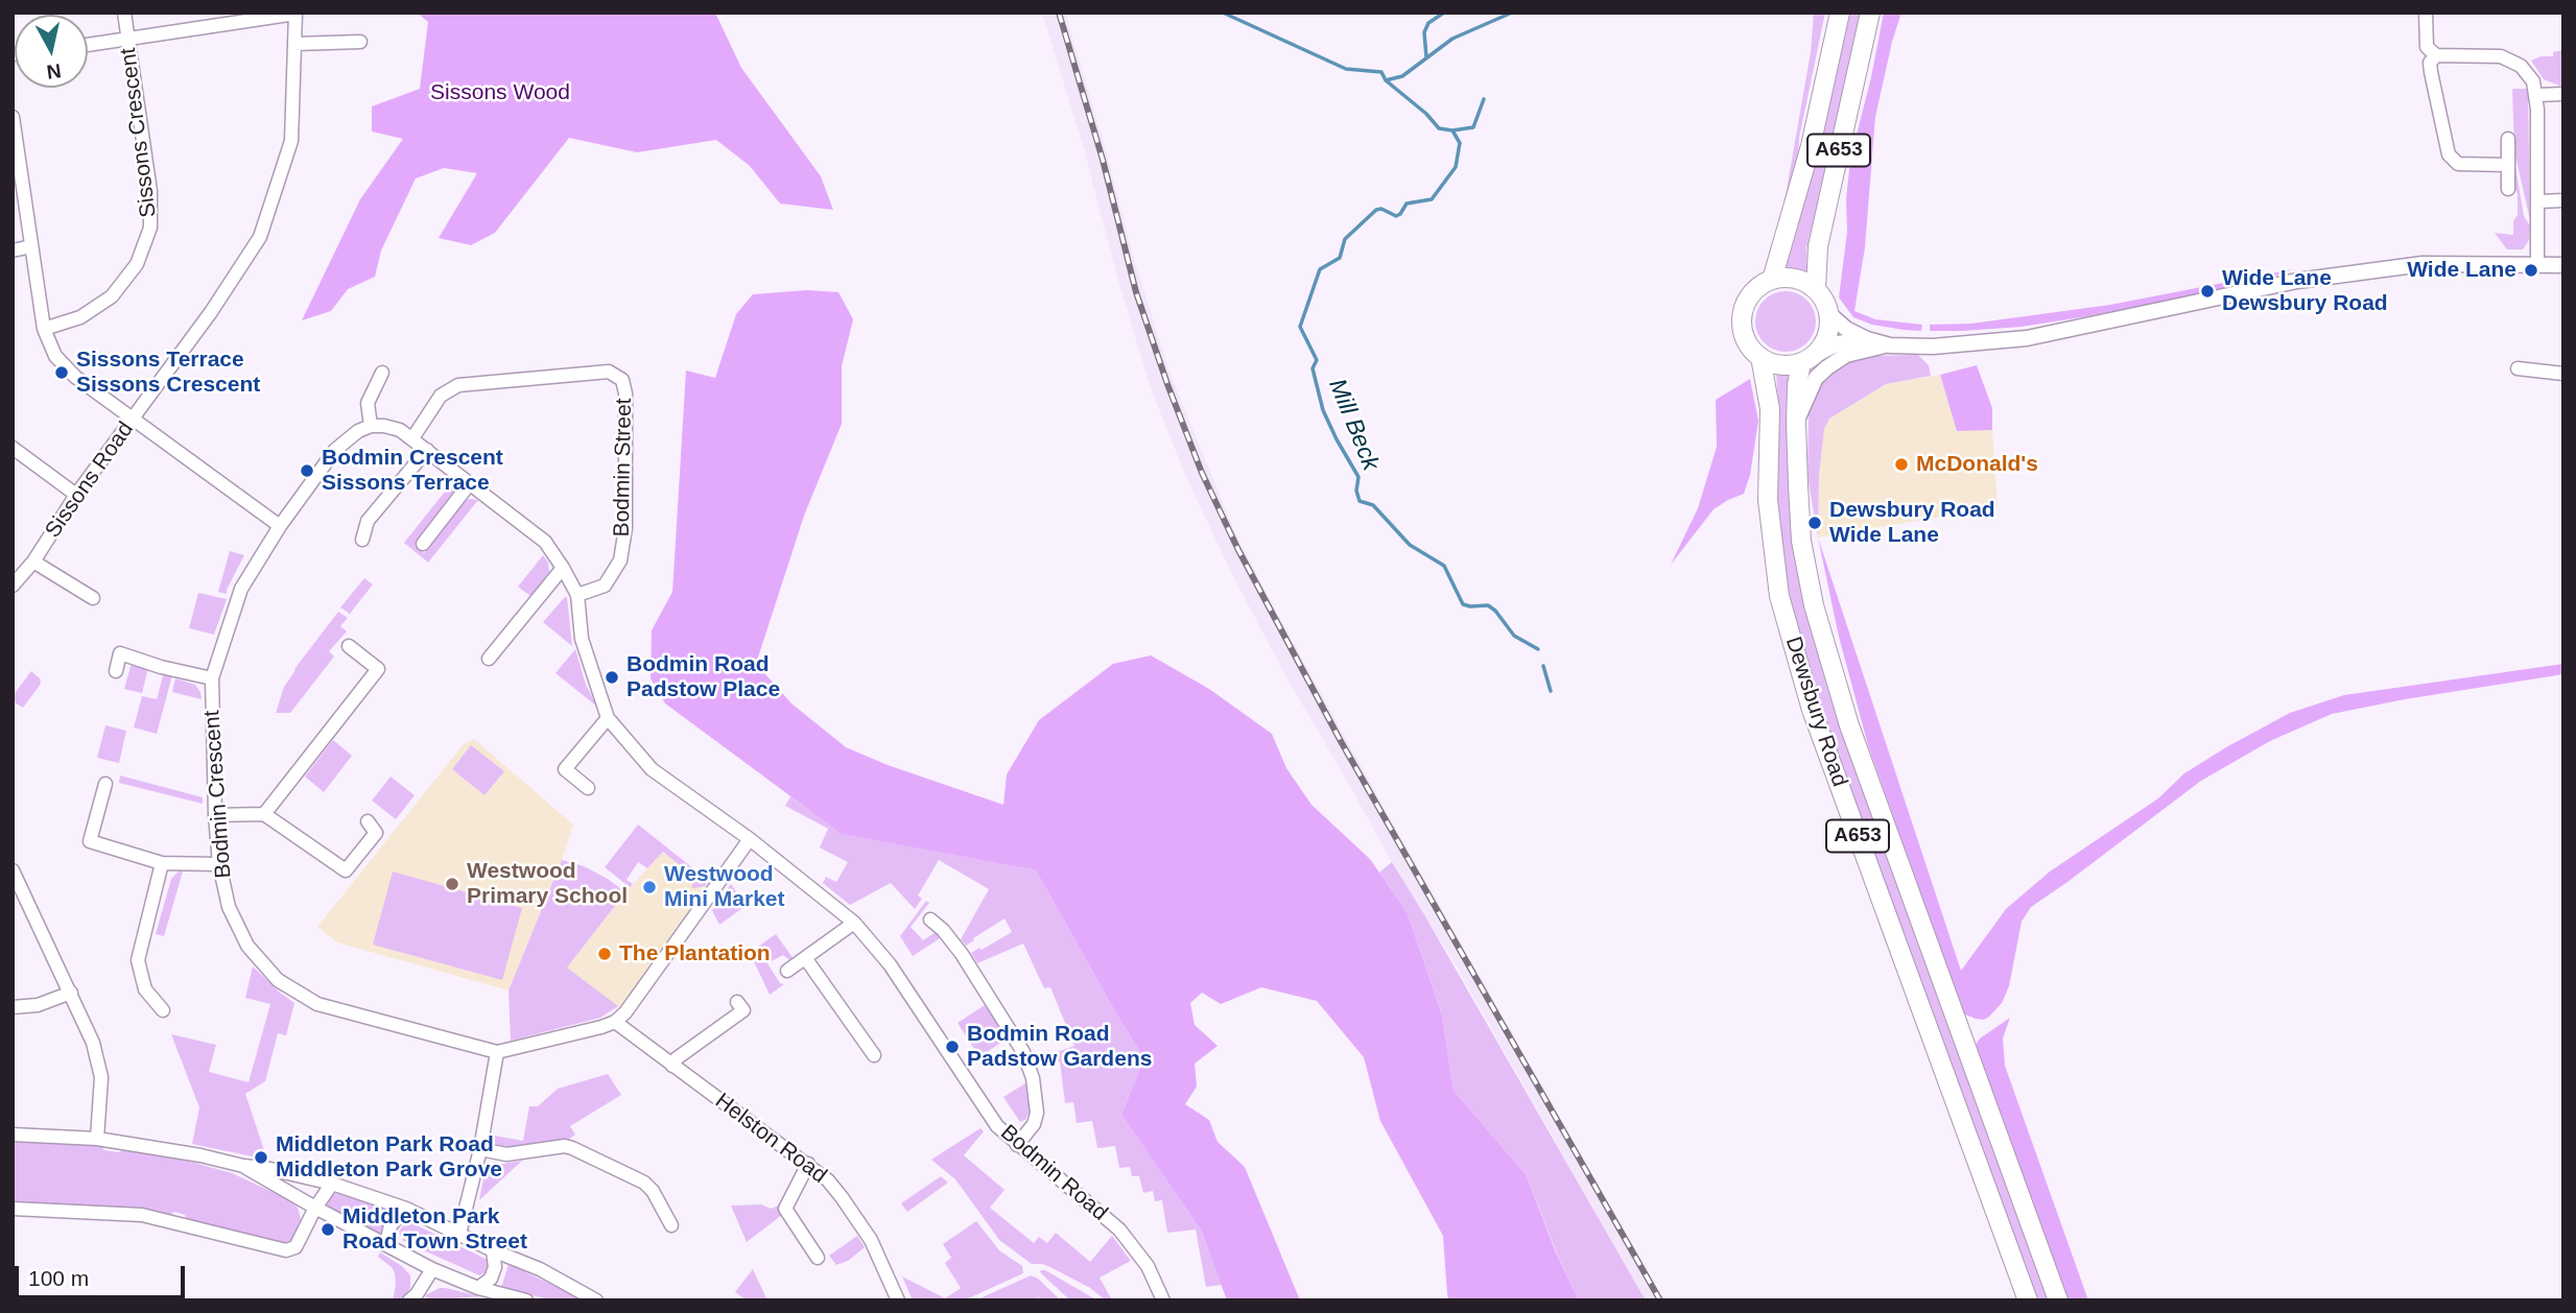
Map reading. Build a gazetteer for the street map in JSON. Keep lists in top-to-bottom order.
{
  "streets": {
    "highway": ["A653", "Dewsbury Road"],
    "street": [
      "Sissons Crescent",
      "Bodmin Street",
      "Sissons Road",
      "Bodmin Crescent",
      "Helston Road",
      "Bodmin Road"
    ]
  },
  "crossings": [
    ["A653", "Dewsbury Road"],
    ["Bodmin Street", "Bodmin Road"],
    ["Bodmin Crescent", "Helston Road"],
    ["Bodmin Crescent", "Bodmin Road"]
  ],
  "water": ["Mill Beck"],
  "parks": ["Sissons Wood"],
  "places": [
    "Wide Lane",
    "Wide Lane Dewsbury Road",
    "Sissons Terrace Sissons Crescent",
    "McDonald's",
    "Bodmin Crescent Sissons Terrace",
    "Dewsbury Road Wide Lane",
    "Bodmin Road Padstow Place",
    "Westwood Primary School",
    "Westwood Mini Market",
    "The Plantation",
    "Bodmin Road Padstow Gardens",
    "Middleton Park Road Middleton Park Grove",
    "Middleton Park Road Town Street"
  ],
  "scale_bar": "100 m",
  "north": "bottom"
}
